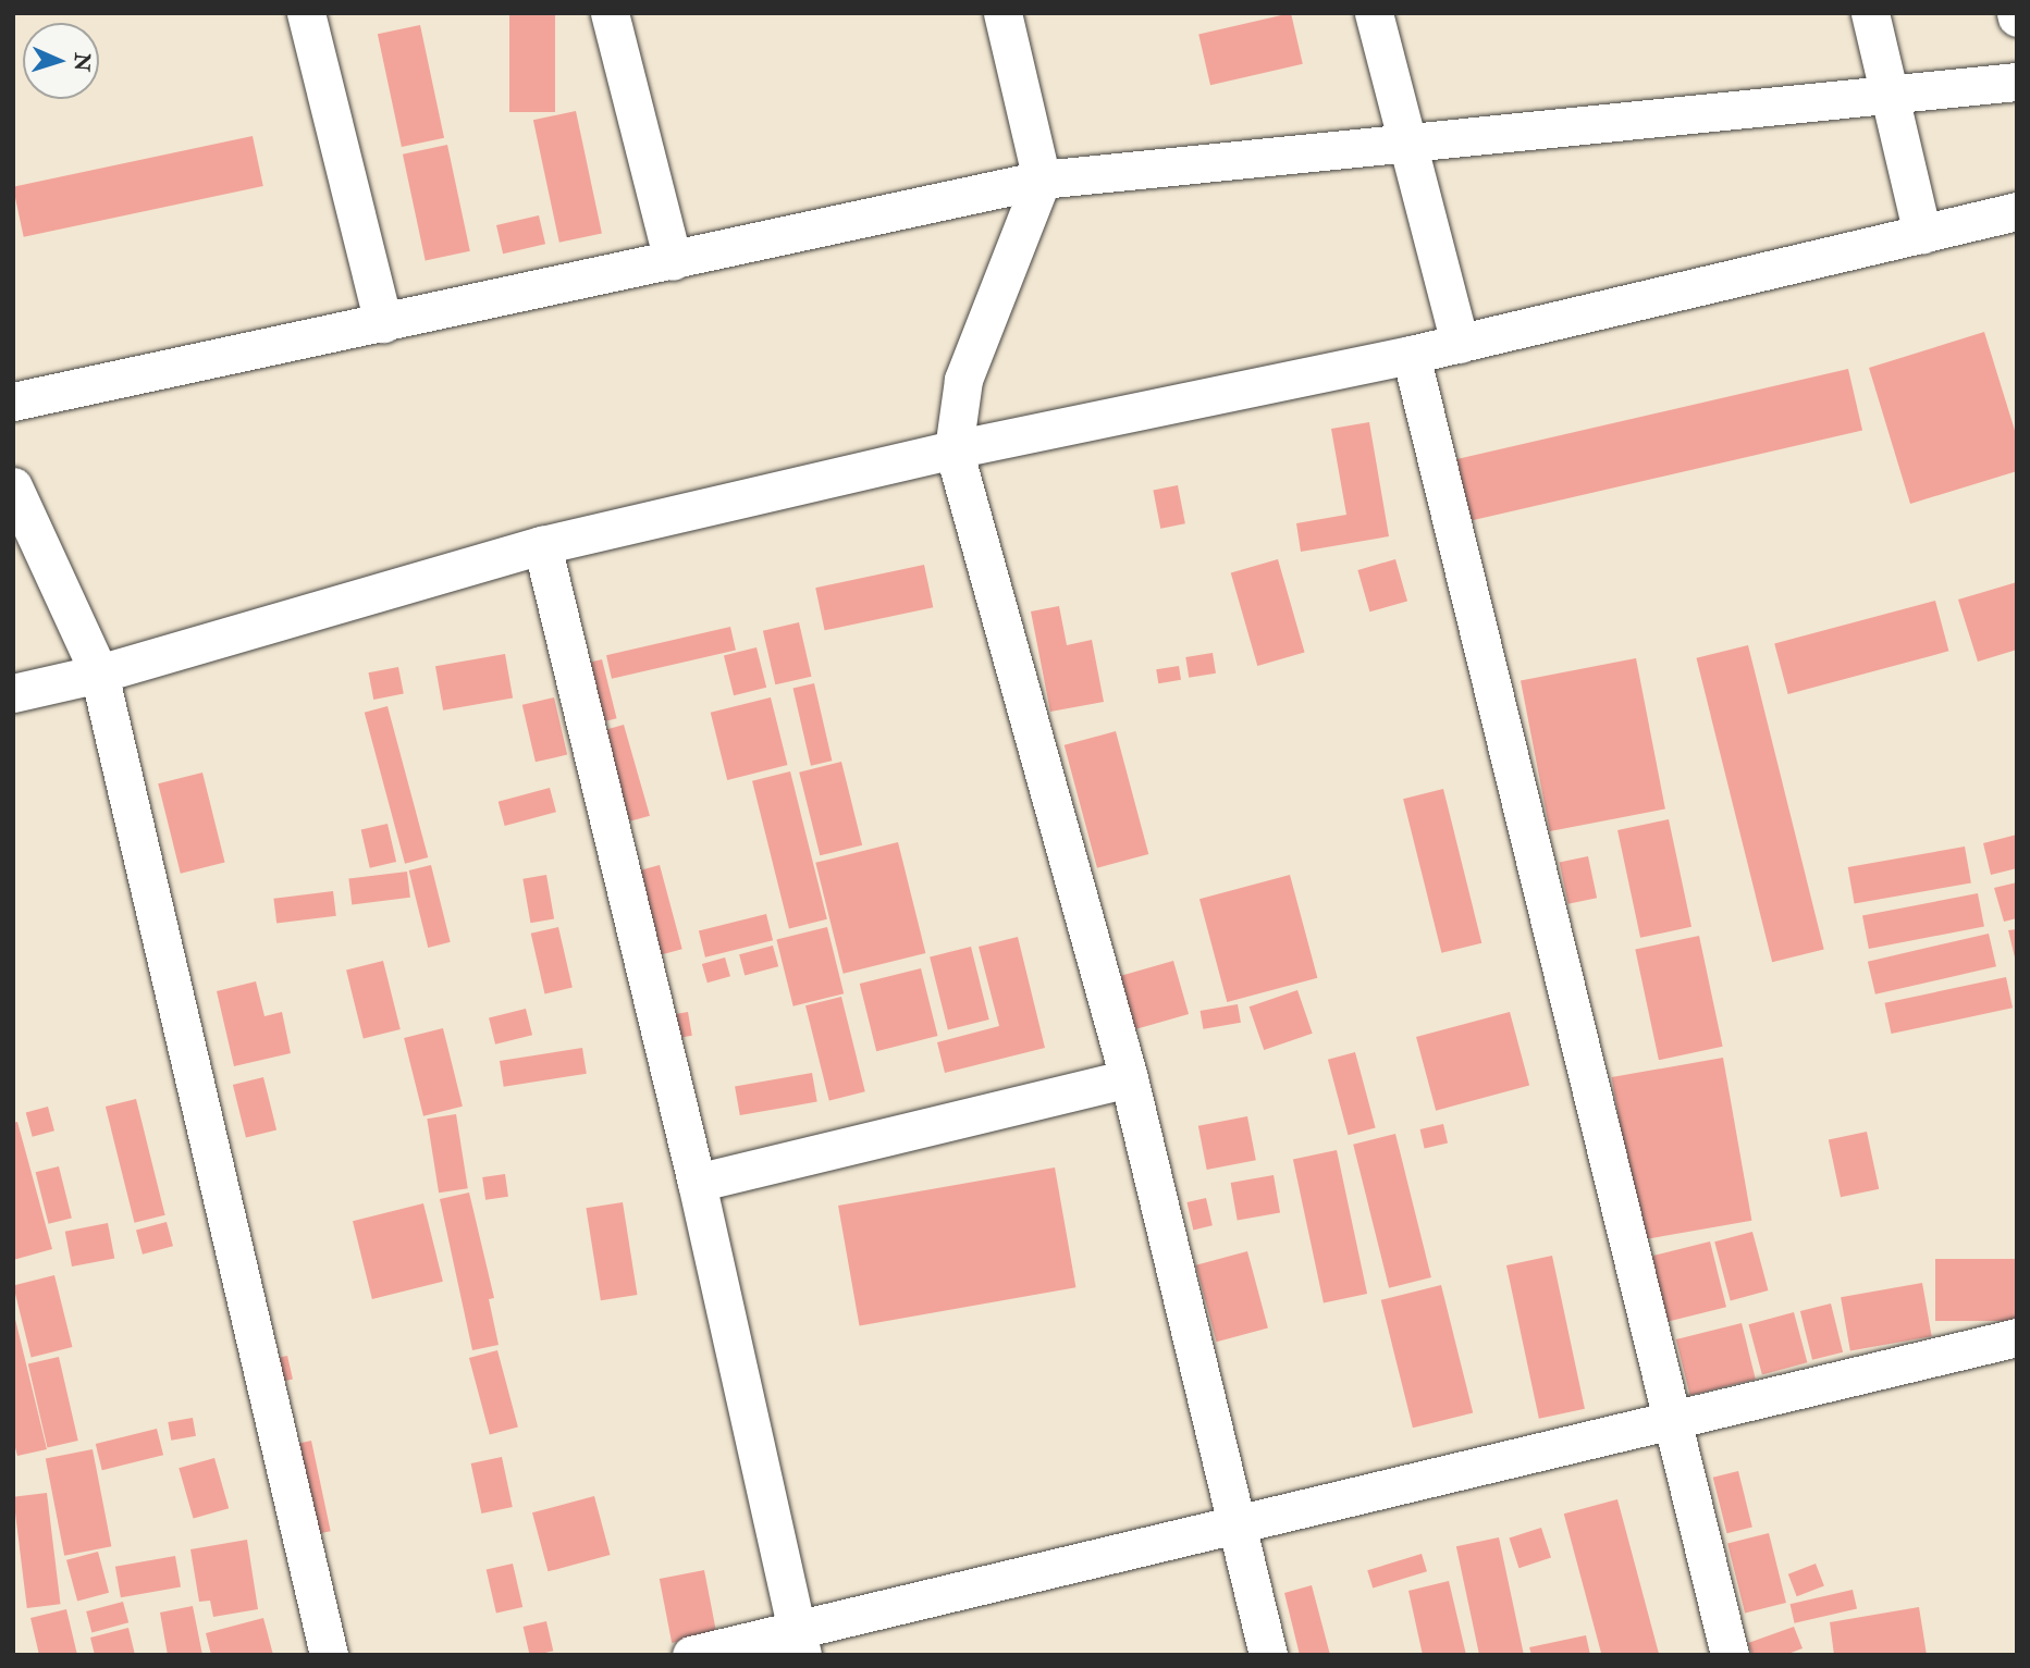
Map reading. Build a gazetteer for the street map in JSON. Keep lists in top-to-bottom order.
{
  "north": "right"
}
